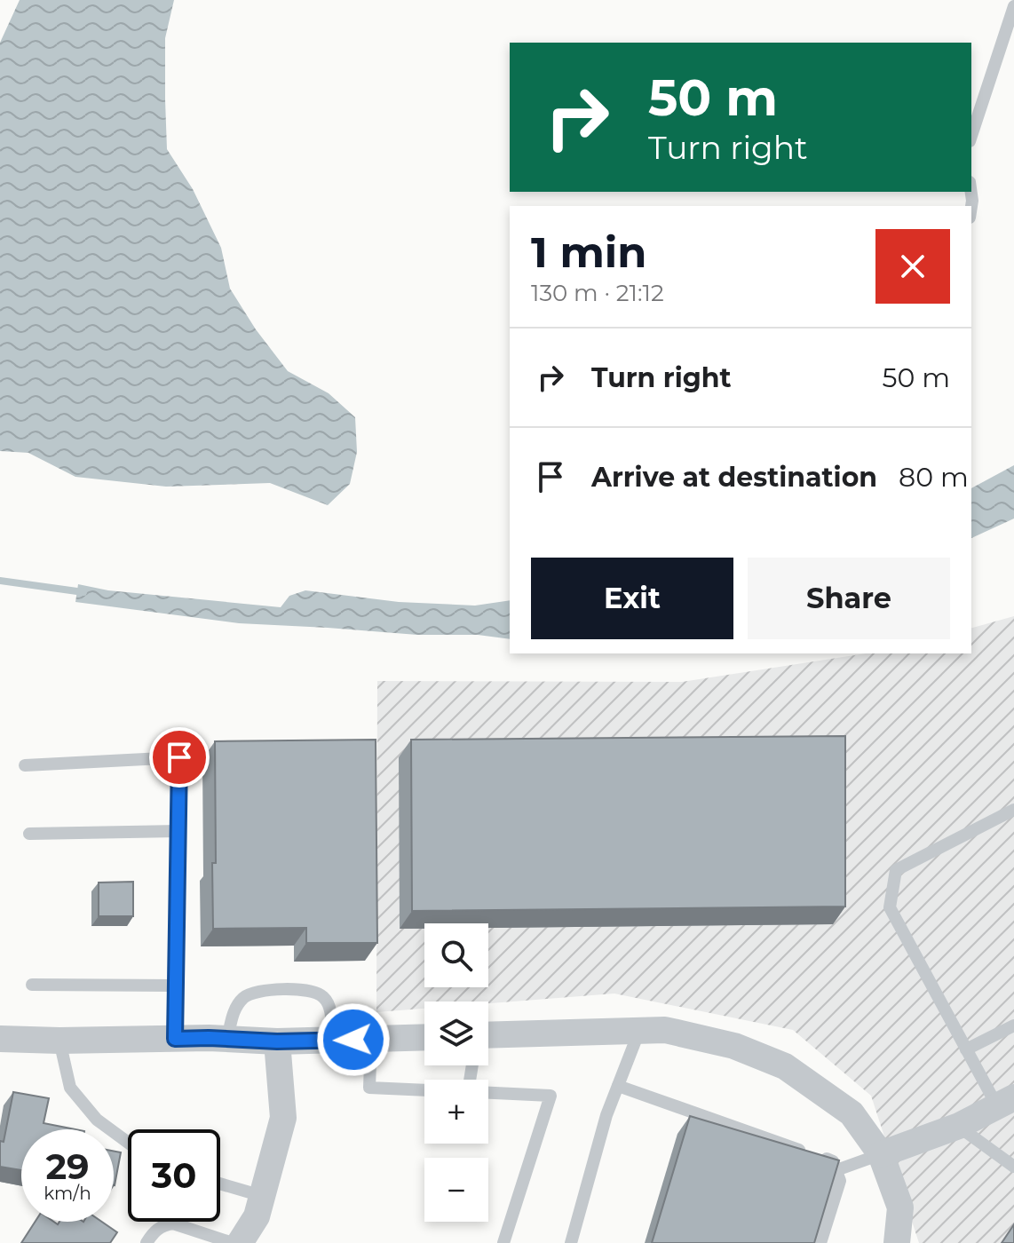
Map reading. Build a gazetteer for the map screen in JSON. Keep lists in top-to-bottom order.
{
  "page": {
    "turn": ["50 m", "Turn right"],
    "heading": ["1 min", "130 m · 21:12"],
    "list": [
      {
        "name": "Turn right",
        "value": "50 m"
      },
      {
        "name": "Arrive at destination",
        "value": "80 m"
      }
    ],
    "buttons": ["Exit", "Share"],
    "map_buttons": ["+", "−"],
    "speed": "29 km/h",
    "limit": "30"
  }
}
